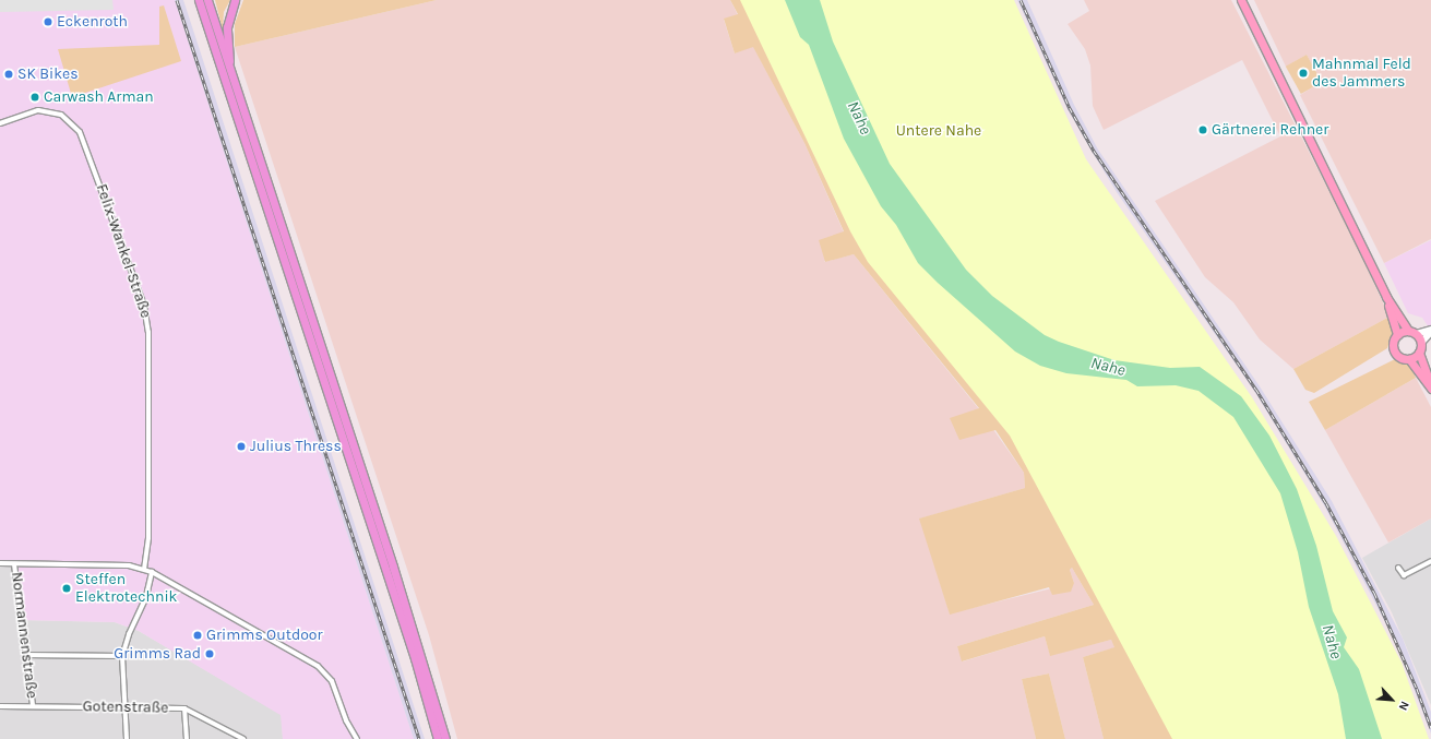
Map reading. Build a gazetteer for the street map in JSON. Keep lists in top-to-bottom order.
{
  "streets": {
    "street": ["Felix-Wankel-Straße", "Normannenstraße", "Gotenstraße"]
  },
  "crossings": [
    ["Normannenstraße", "Gotenstraße"]
  ],
  "water": ["Nahe"],
  "parks": ["Untere Nahe"],
  "places": [
    "Eckenroth",
    "Mahnmal Feld des Jammers",
    "SK Bikes",
    "Carwash Arman",
    "Gärtnerei Rehner",
    "Julius Thress",
    "Steffen Elektrotechnik",
    "Grimms Outdoor",
    "Grimms Rad"
  ],
  "north": "bottom right"
}
